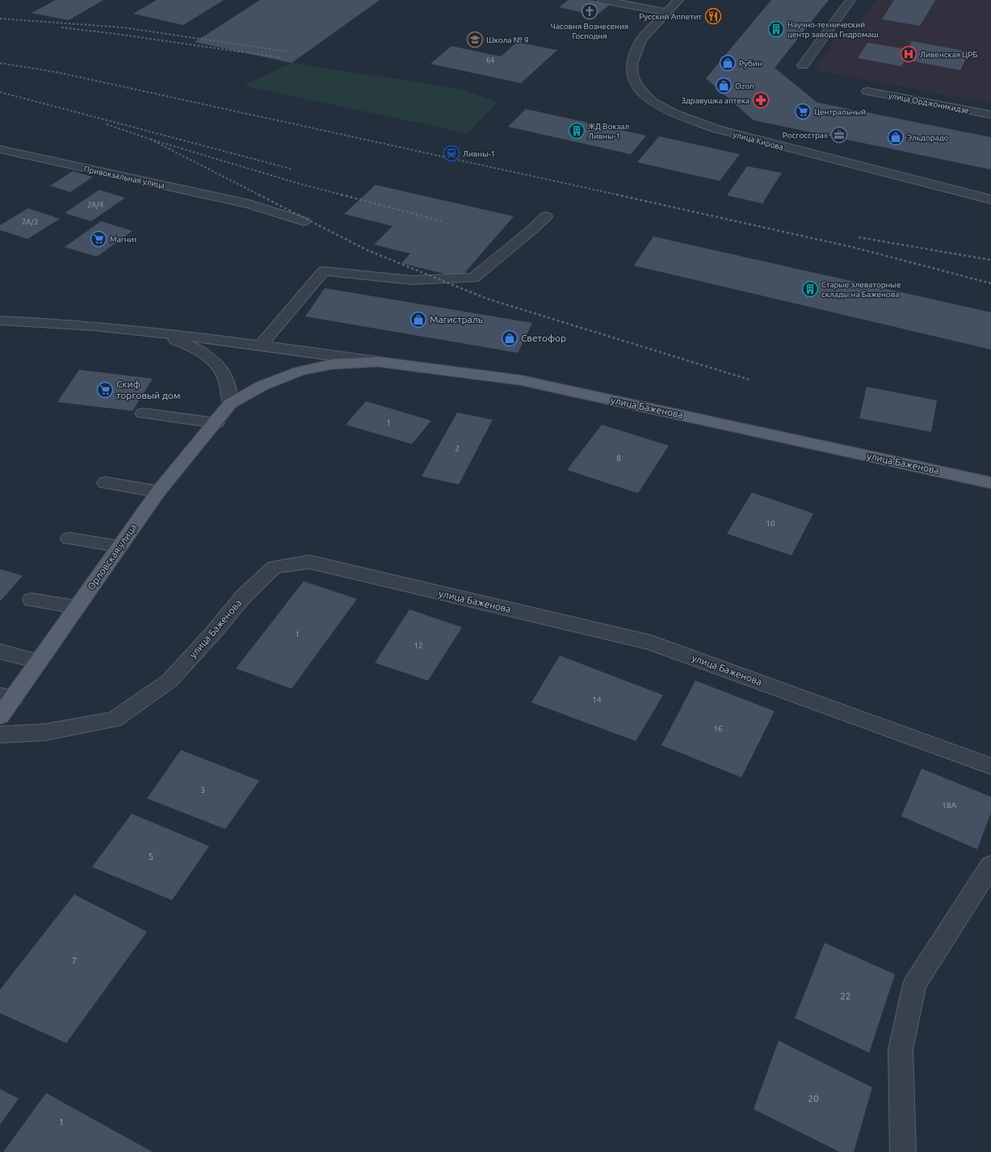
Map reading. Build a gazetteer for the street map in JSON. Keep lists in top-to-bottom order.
{
  "streets": {
    "main road": ["улица Баженова", "Орловская улица"],
    "street": ["улица Орджоникидзе", "улица Кирова", "Привокзальная улица"]
  },
  "crossings": [
    ["улица Баженова", "Орловская улица"]
  ],
  "places": {
    "church": ["Часовня Вознесения Господня"],
    "restaurant": ["Русский Аппетит"],
    "building": ["Научно-технический центр завода Гидромаш", "ЖД Вокзал Ливны-1", "Старые элеваторные склады на Баженова"],
    "school or university": ["Школа № 9"],
    "hospital": ["Ливенская ЦРБ"],
    "shop": [
      "Рубин",
      "Ozon",
      "Эльдорадо",
      "Магистраль",
      "Светофор"
    ],
    "pharmacy": ["Здравушка аптека"],
    "supermarket": ["Центральный", "Магнит", "Скиф торговый дом"],
    "office": ["Росгосстрах"],
    "station": ["Ливны-1"]
  },
  "house_numbers": [
    "64",
    "2А/4",
    "2А/3",
    "1",
    "2",
    "8",
    "10",
    "1",
    "12",
    "14",
    "16",
    "3",
    "18А",
    "5",
    "7",
    "22",
    "20",
    "1"
  ]
}
